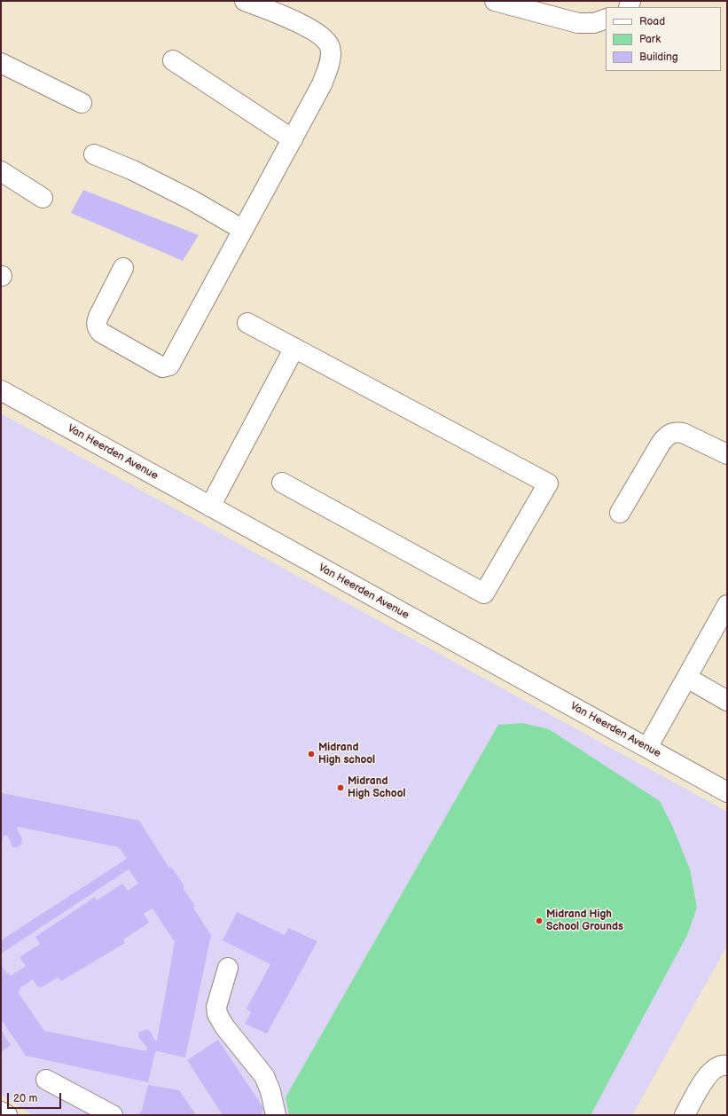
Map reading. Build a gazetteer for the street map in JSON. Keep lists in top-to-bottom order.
{
  "streets": {
    "street": ["Van Heerden Avenue"]
  },
  "places": ["Midrand High school", "Midrand High School", "Midrand High School Grounds"],
  "legend": ["Road", "Park", "Building"],
  "scale_bar": "20 m"
}
